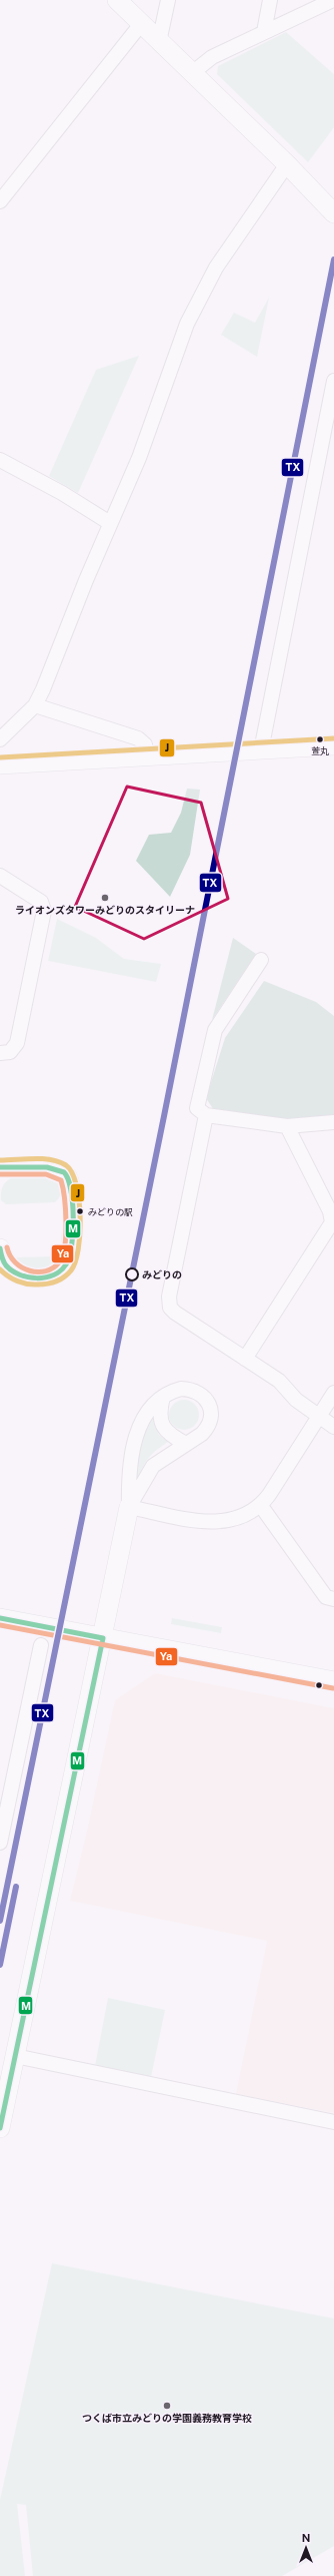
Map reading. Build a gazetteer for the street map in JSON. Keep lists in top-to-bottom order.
{
  "places": [
    "萱丸",
    "ライオンズタワーみどりのスタイリーナ",
    "みどりの駅",
    "みどりの",
    "つくば市立みどりの学園義務教育学校"
  ],
  "lines": [
    "transit line TX",
    "transit line J",
    "transit line M",
    "transit line Ya"
  ],
  "north": "top"
}
